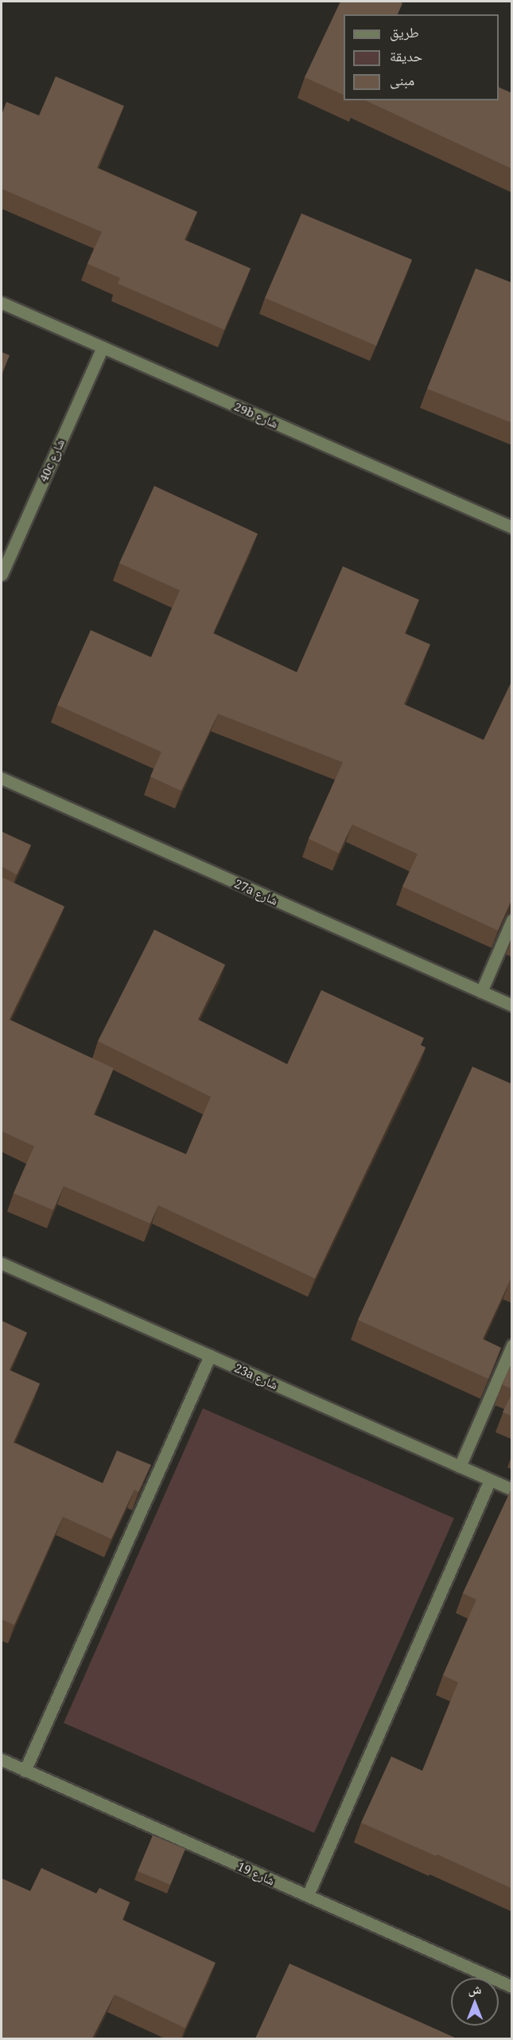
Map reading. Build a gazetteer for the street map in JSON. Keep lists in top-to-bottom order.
{
  "streets": {
    "street": [
      "29b شارع",
      "40c شارع",
      "27a شارع",
      "23a شارع",
      "شارع 19"
    ]
  },
  "crossings": [
    ["29b شارع", "40c شارع"]
  ],
  "legend": ["طريق", "حديقة", "مبنى"],
  "north": "top"
}
